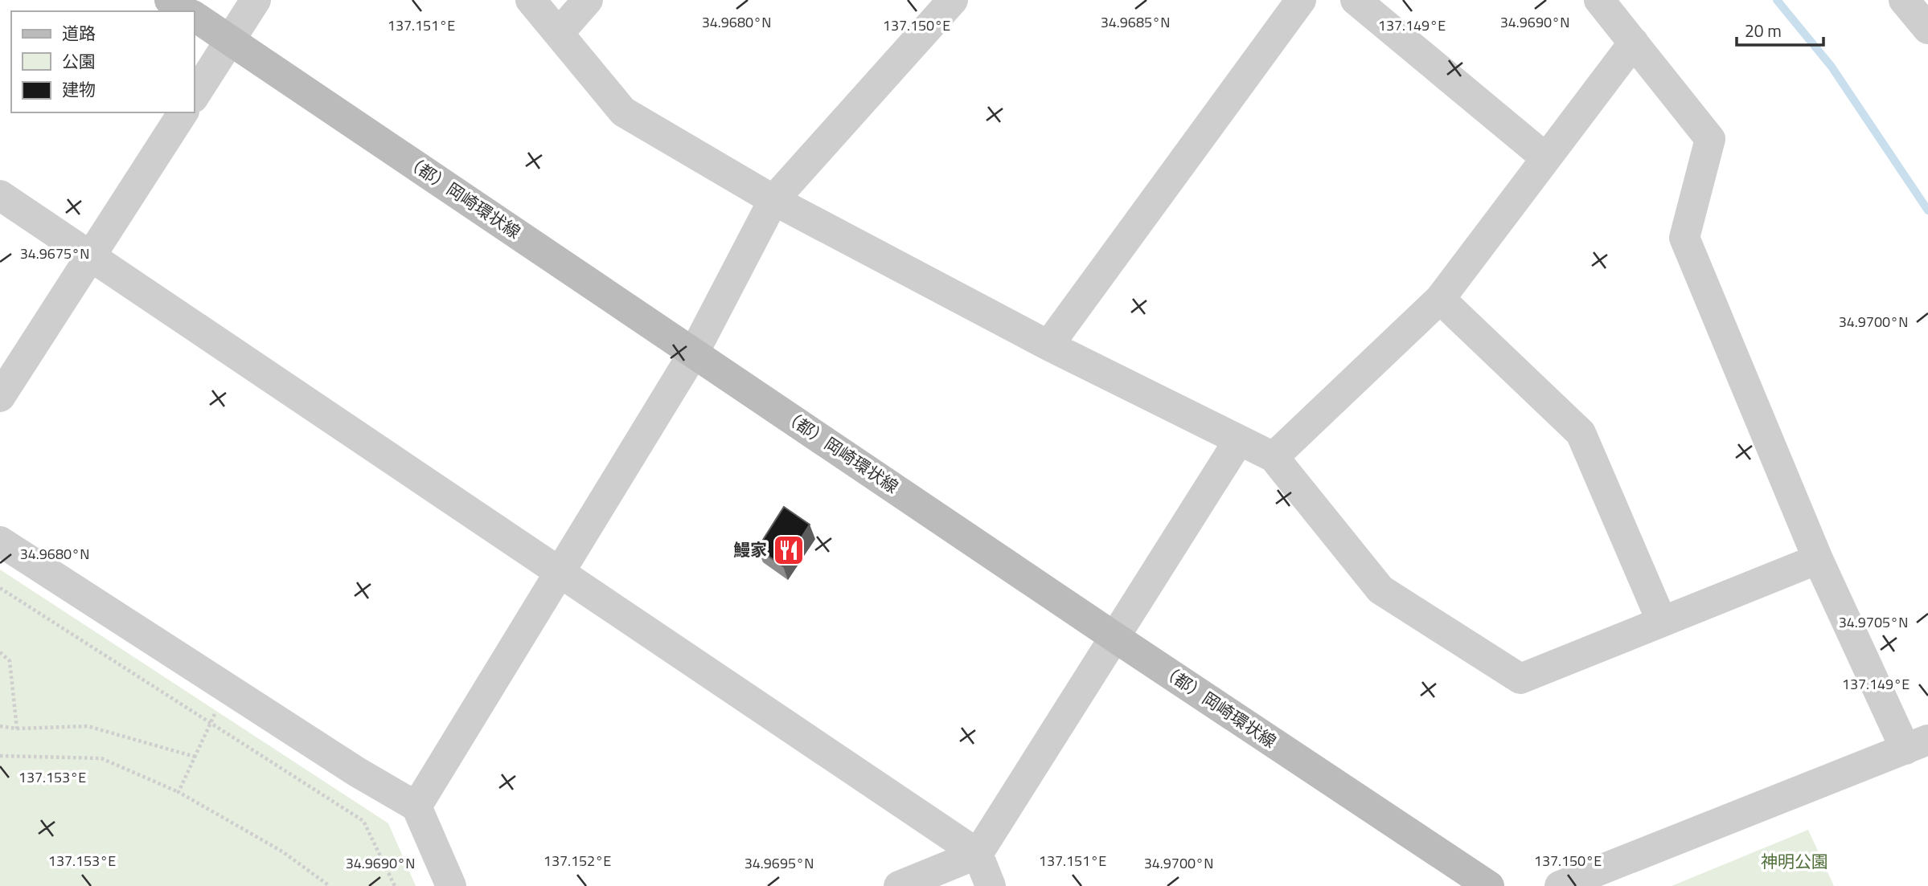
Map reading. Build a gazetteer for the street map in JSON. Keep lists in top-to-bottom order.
{
  "streets": {
    "street": ["（都）岡崎環状線"]
  },
  "parks": ["神明公園"],
  "places": {
    "restaurant": ["鰻家"]
  },
  "legend": ["道路", "公園", "建物"],
  "scale_bar": "20 m",
  "coordinates": [
    "34.9680°N",
    "34.9685°N",
    "34.9690°N",
    "137.151°E",
    "137.150°E",
    "137.149°E",
    "34.9675°N",
    "34.9700°N",
    "34.9705°N",
    "137.153°E",
    "137.152°E",
    "34.9695°N"
  ]
}
